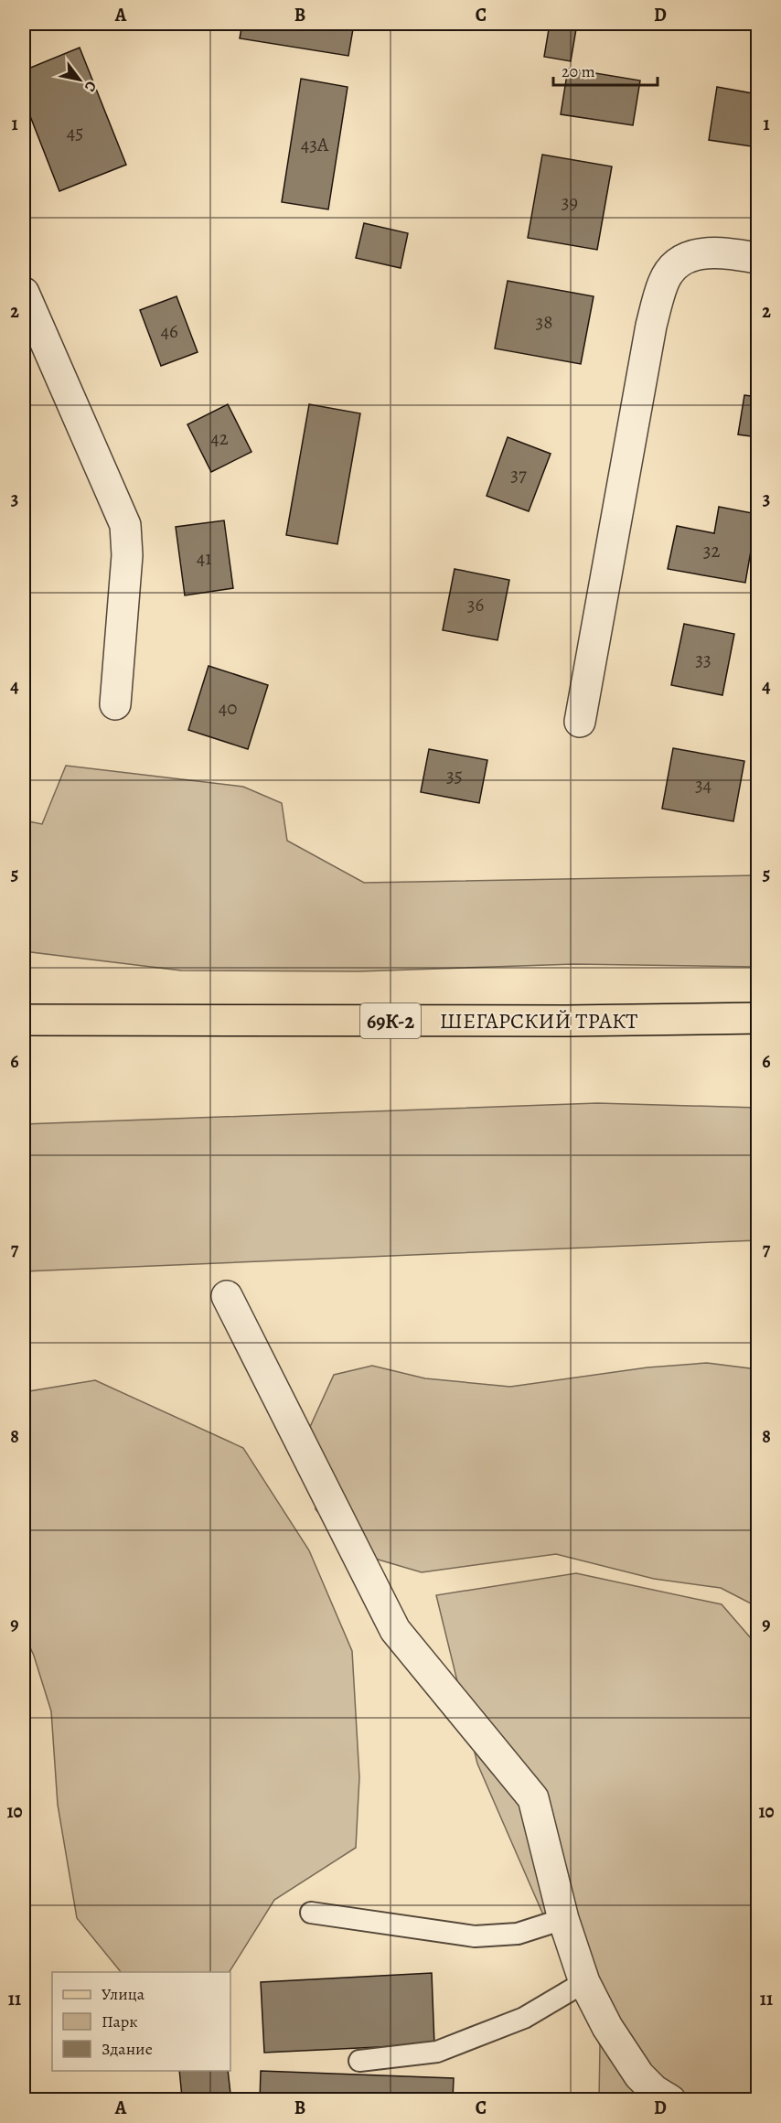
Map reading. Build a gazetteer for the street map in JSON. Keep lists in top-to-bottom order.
{
  "streets": {
    "main road": ["69К-2", "ШЕГАРСКИЙ ТРАКТ"]
  },
  "house_numbers": [
    "45",
    "43А",
    "39",
    "38",
    "46",
    "42",
    "37",
    "32",
    "41",
    "36",
    "33",
    "40",
    "35",
    "34"
  ],
  "legend": ["Улица", "Парк", "Здание"],
  "scale_bar": "20 m",
  "north": "bottom right",
  "grid": {
    "columns": [
      "A",
      "B",
      "C",
      "D"
    ],
    "rows": [
      "1",
      "2",
      "3",
      "4",
      "5",
      "6",
      "7",
      "8",
      "9",
      "10",
      "11"
    ]
  }
}
